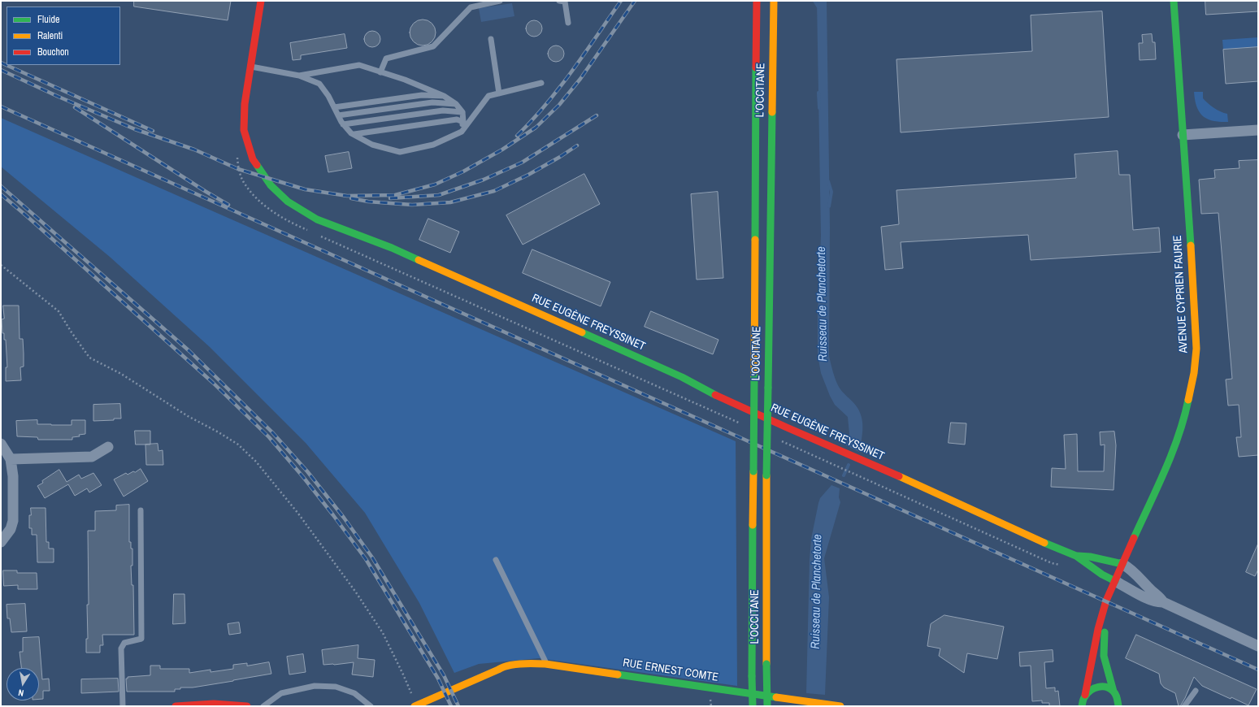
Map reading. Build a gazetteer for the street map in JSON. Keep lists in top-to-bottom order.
{
  "streets": {
    "main road": [
      "L'OCCITANE",
      "AVENUE CYPRIEN FAURIE",
      "RUE EUGÈNE FREYSSINET",
      "RUE ERNEST COMTE"
    ]
  },
  "crossings": [
    ["AVENUE CYPRIEN FAURIE", "RUE EUGÈNE FREYSSINET"]
  ],
  "water": ["Ruisseau de Planchetorte"],
  "legend": ["Fluide", "Ralenti", "Bouchon"],
  "north": "bottom"
}
